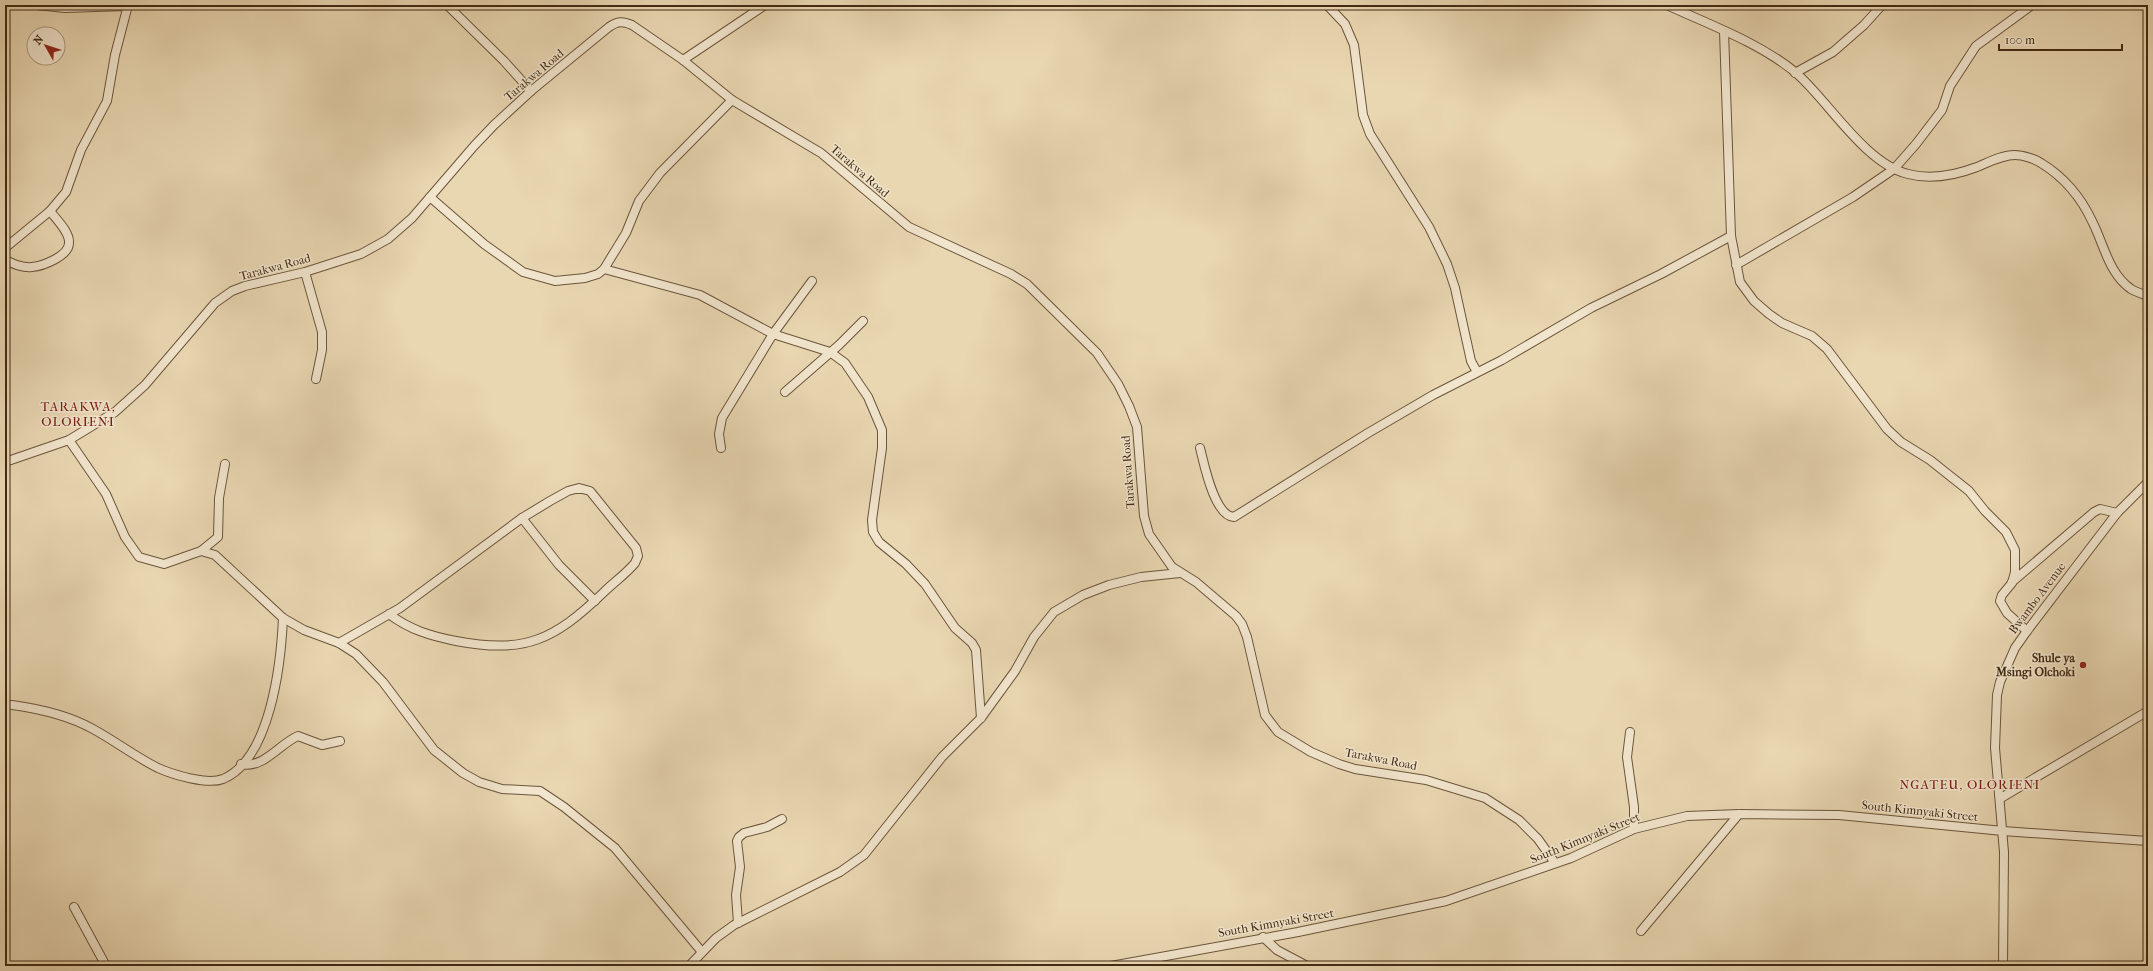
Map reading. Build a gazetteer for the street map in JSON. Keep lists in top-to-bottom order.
{
  "streets": {
    "street": ["Tarakwa Road", "Bwambo Avenue", "South Kimnyaki Street"]
  },
  "crossings": [
    ["Tarakwa Road", "South Kimnyaki Street"],
    ["Bwambo Avenue", "South Kimnyaki Street"]
  ],
  "districts": ["TARAKWA, OLORIENI", "NGATEU, OLORIENI"],
  "places": ["Shule ya Msingi Olchoki"],
  "scale_bar": "100 m",
  "north": "top left"
}
